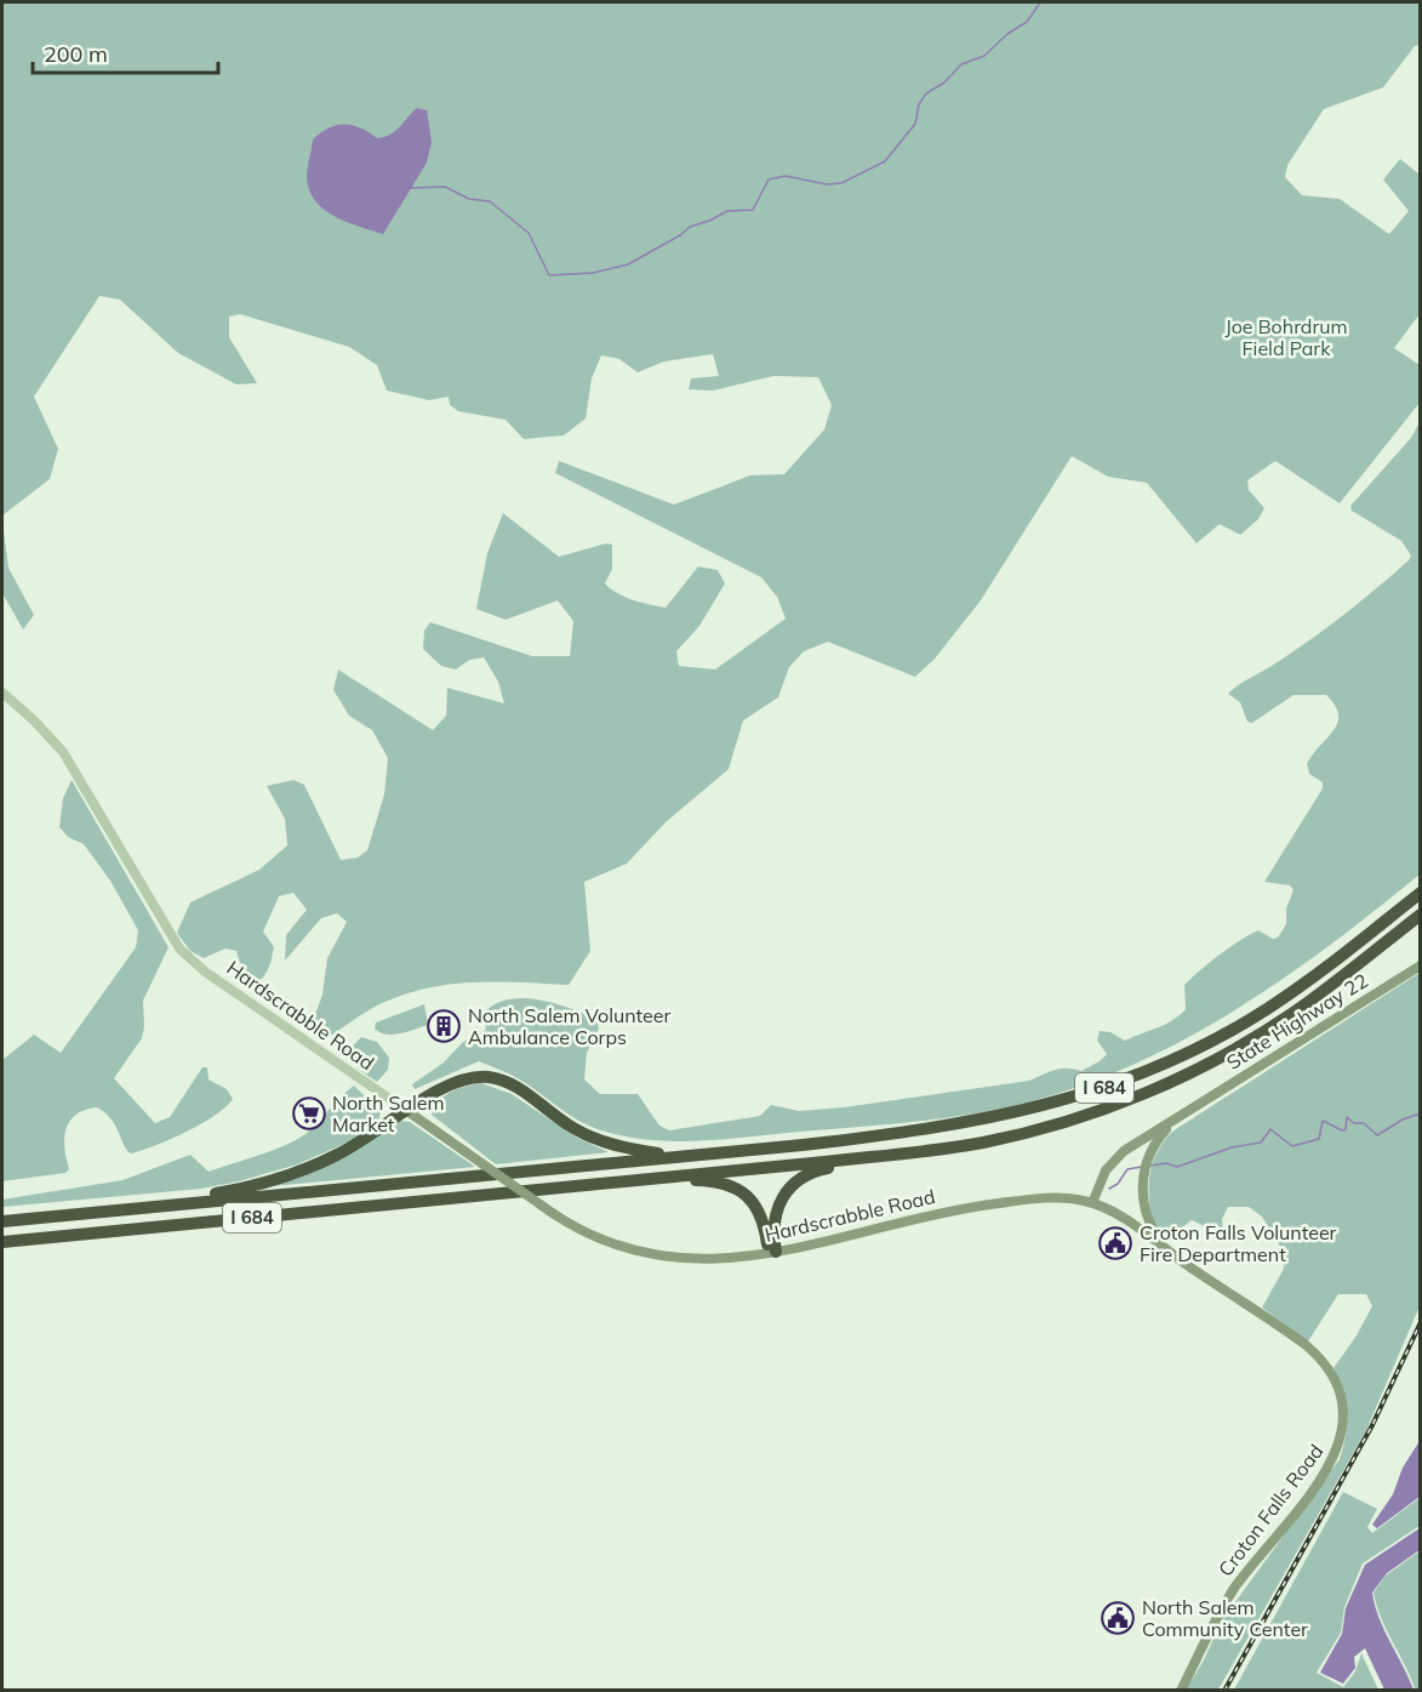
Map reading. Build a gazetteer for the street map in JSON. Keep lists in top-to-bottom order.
{
  "streets": {
    "highway": ["I 684"],
    "main road": ["Hardscrabble Road", "State Highway 22", "Croton Falls Road"]
  },
  "crossings": [
    ["Hardscrabble Road", "Croton Falls Road"]
  ],
  "parks": ["Joe Bohrdrum Field Park"],
  "places": {
    "building": ["North Salem Volunteer Ambulance Corps"],
    "supermarket": ["North Salem Market"],
    "public building": ["Croton Falls Volunteer Fire Department", "North Salem Community Center"]
  },
  "scale_bar": "200 m"
}
